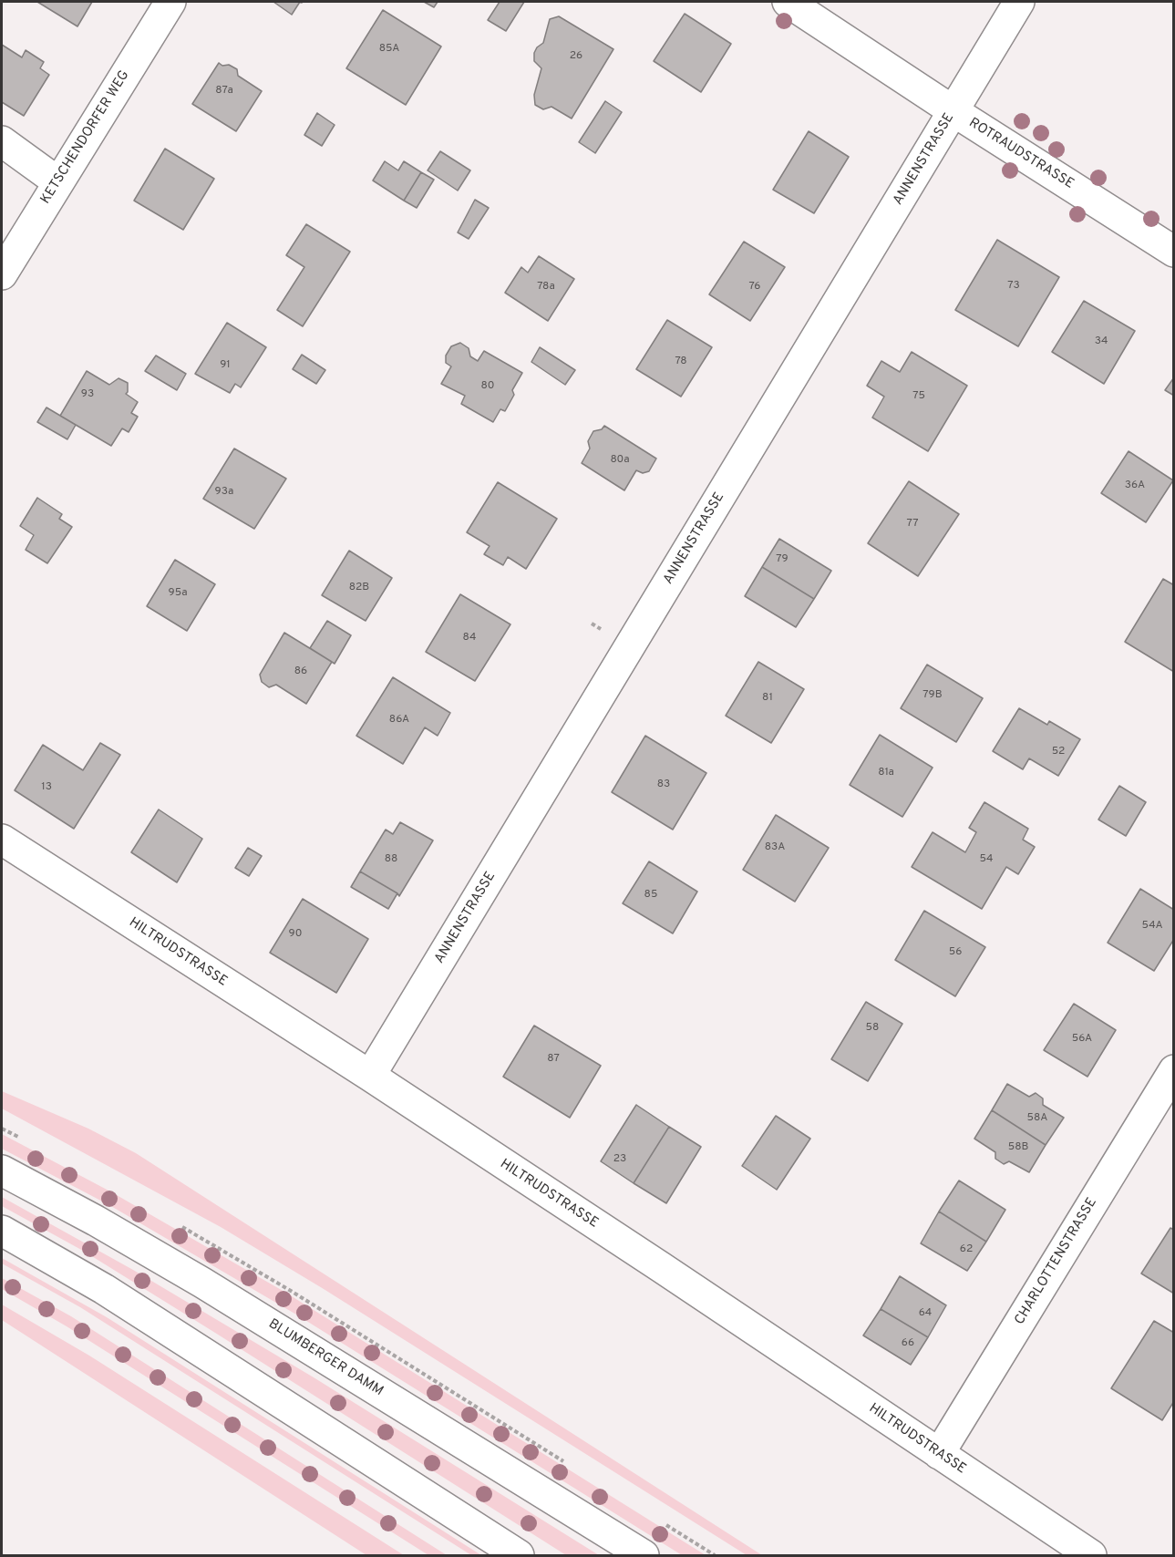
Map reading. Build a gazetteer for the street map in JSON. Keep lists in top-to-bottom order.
{
  "streets": {
    "street": [
      "KETSCHENDORFER WEG",
      "ROTRAUDSTRASSE",
      "ANNENSTRASSE",
      "HILTRUDSTRASSE",
      "CHARLOTTENSTRASSE",
      "BLUMBERGER DAMM"
    ]
  },
  "crossings": [
    ["ROTRAUDSTRASSE", "ANNENSTRASSE"],
    ["ANNENSTRASSE", "HILTRUDSTRASSE"],
    ["HILTRUDSTRASSE", "CHARLOTTENSTRASSE"]
  ],
  "house_numbers": [
    "85A",
    "26",
    "87a",
    "73",
    "78a",
    "76",
    "34",
    "78",
    "91",
    "80",
    "93",
    "75",
    "80a",
    "36A",
    "93a",
    "77",
    "79",
    "82B",
    "95a",
    "84",
    "86",
    "79B",
    "81",
    "86A",
    "52",
    "81a",
    "83",
    "13",
    "83A",
    "88",
    "54",
    "85",
    "54A",
    "90",
    "56",
    "58",
    "56A",
    "87",
    "58A",
    "58B",
    "23",
    "62",
    "64",
    "66"
  ]
}
